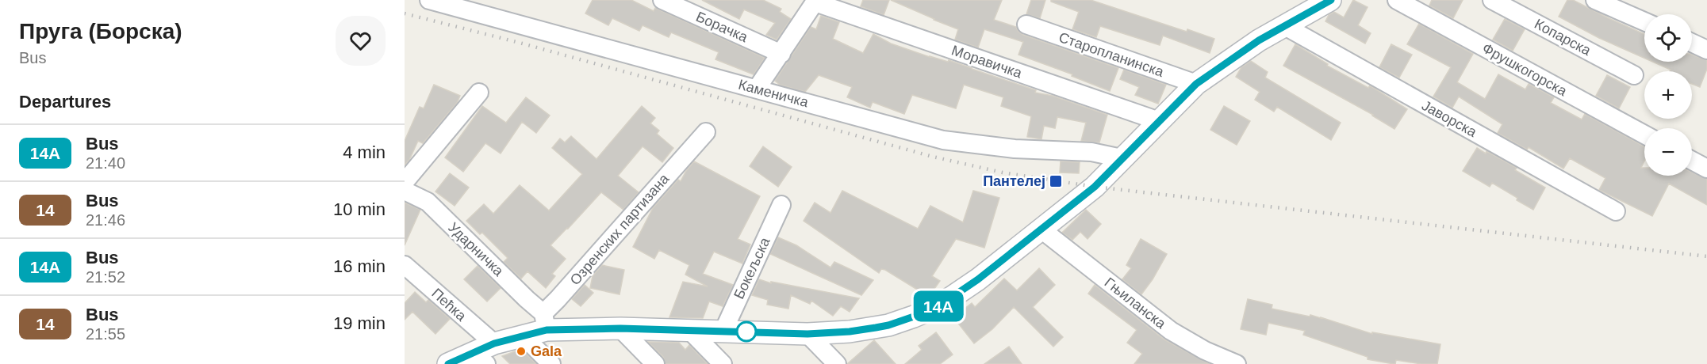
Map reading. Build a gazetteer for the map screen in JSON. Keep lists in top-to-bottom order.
{
  "streets": {
    "street": [
      "Борачка",
      "Копарска",
      "Старопланинска",
      "Моравичка",
      "Фрушкогорска",
      "Каменичка",
      "Јаворска",
      "Озренских партизана",
      "Ударничка",
      "Бокељска",
      "Гњиланска",
      "Пећка"
    ]
  },
  "crossings": [
    ["Озренских партизана", "Ударничка"]
  ],
  "places": {
    "transit": ["Пантелеј"],
    "other": ["Gala"]
  },
  "lines": ["bus line 14А"],
  "page": {
    "heading": [
      ["Пруга (Борска)", "Bus"],
      "Departures"
    ],
    "on_map": "14А",
    "map_buttons": ["+", "−"],
    "list": [
      {
        "mark": "14А",
        "name": "Bus",
        "note": "21:40",
        "value": "4 min"
      },
      {
        "mark": "14",
        "name": "Bus",
        "note": "21:46",
        "value": "10 min"
      },
      {
        "mark": "14А",
        "name": "Bus",
        "note": "21:52",
        "value": "16 min"
      },
      {
        "mark": "14",
        "name": "Bus",
        "note": "21:55",
        "value": "19 min"
      }
    ]
  }
}
